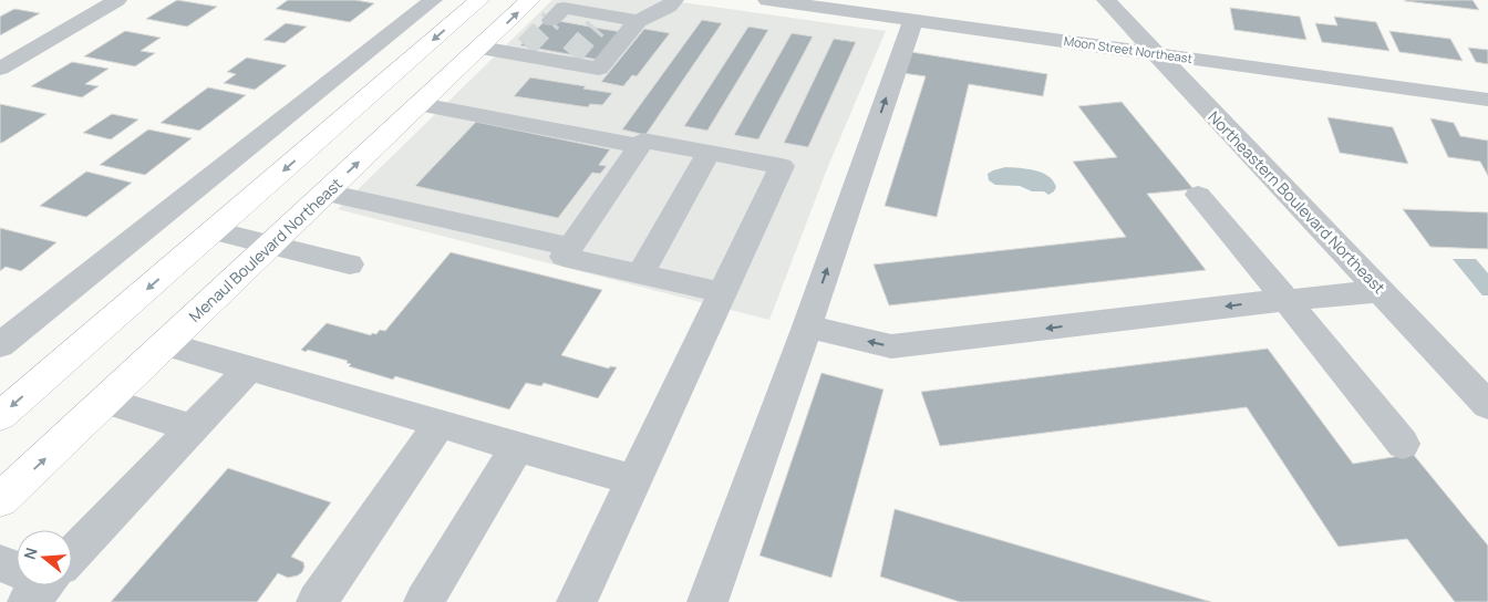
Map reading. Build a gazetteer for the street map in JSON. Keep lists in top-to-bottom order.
{
  "streets": {
    "main road": ["Menaul Boulevard Northeast"],
    "street": ["Moon Street Northeast", "Northeastern Boulevard Northeast"]
  },
  "crossings": [
    ["Moon Street Northeast", "Northeastern Boulevard Northeast"]
  ],
  "north": "left"
}
